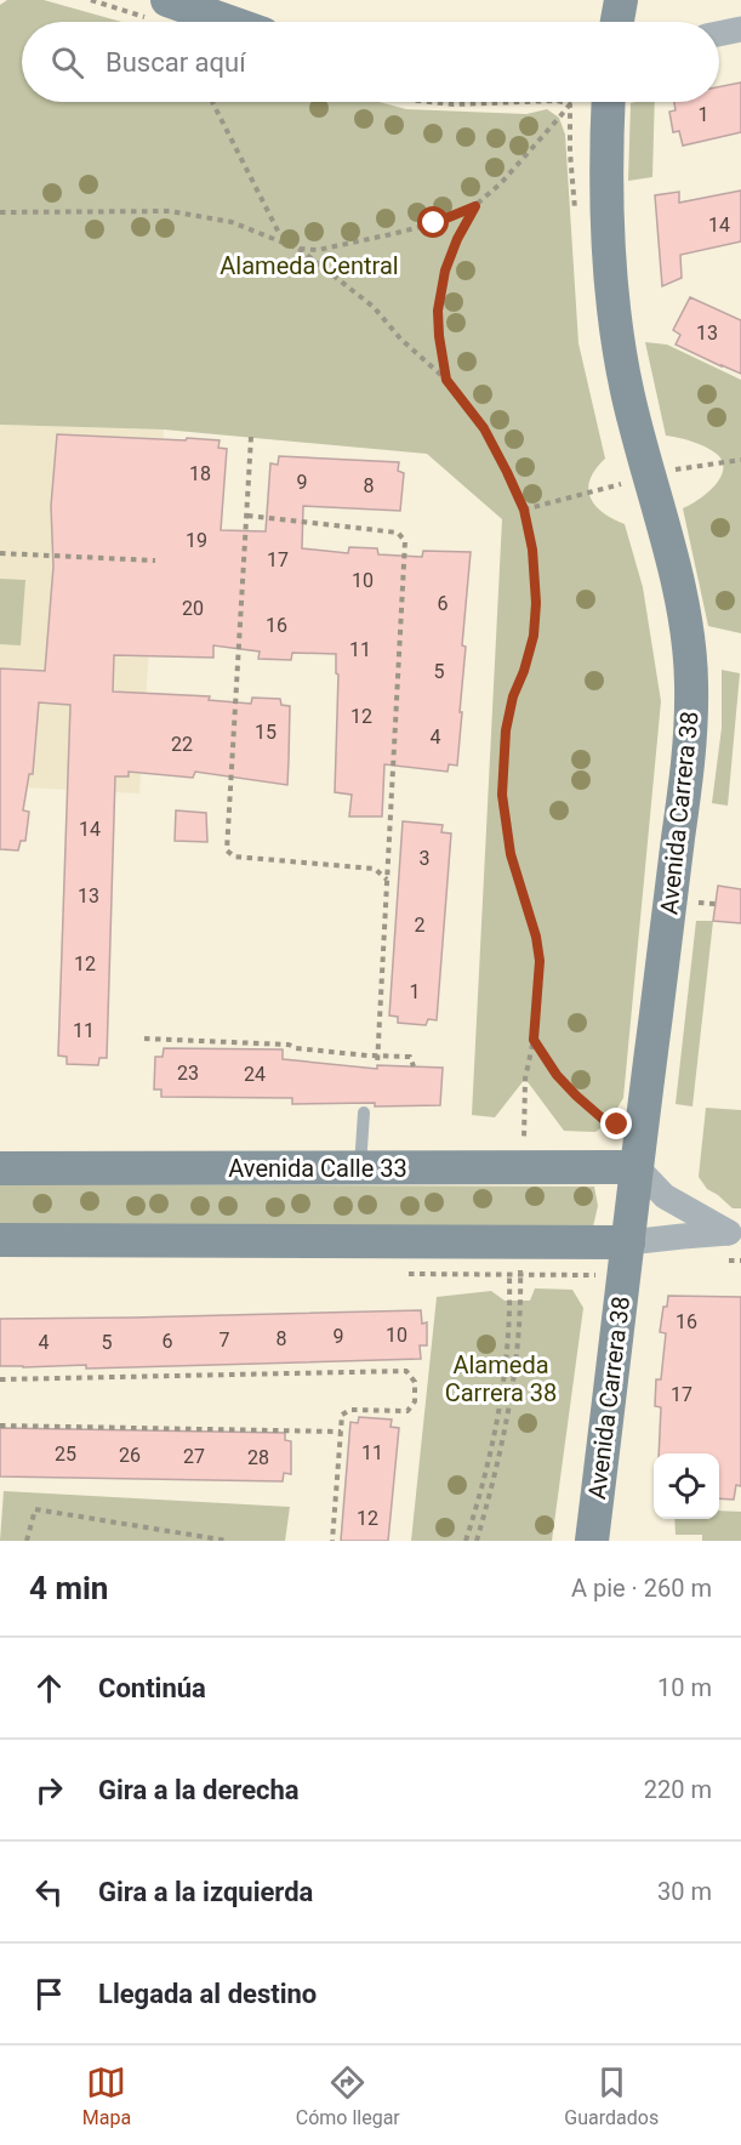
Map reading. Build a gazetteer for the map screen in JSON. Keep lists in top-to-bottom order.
{
  "streets": {
    "main road": ["Avenida Carrera 38", "Avenida Calle 33"]
  },
  "crossings": [
    ["Avenida Carrera 38", "Avenida Calle 33"]
  ],
  "parks": ["Alameda Central", "Alameda Carrera 38"],
  "house_numbers": [
    "1",
    "14",
    "13",
    "18",
    "9",
    "8",
    "19",
    "17",
    "10",
    "6",
    "20",
    "16",
    "11",
    "5",
    "12",
    "15",
    "4",
    "22",
    "14",
    "3",
    "13",
    "2",
    "12",
    "1",
    "11",
    "23",
    "24",
    "16",
    "10",
    "9",
    "8",
    "7",
    "6",
    "4",
    "5",
    "17",
    "11",
    "25",
    "26",
    "27",
    "28",
    "12"
  ],
  "page": {
    "search": "Buscar aquí",
    "heading": ["4 min", "A pie · 260 m"],
    "list": [
      ["Continúa", "10 m"],
      ["Gira a la derecha", "220 m"],
      ["Gira a la izquierda", "30 m"],
      "Llegada al destino"
    ],
    "nav": ["Mapa", "Cómo llegar", "Guardados"]
  }
}
